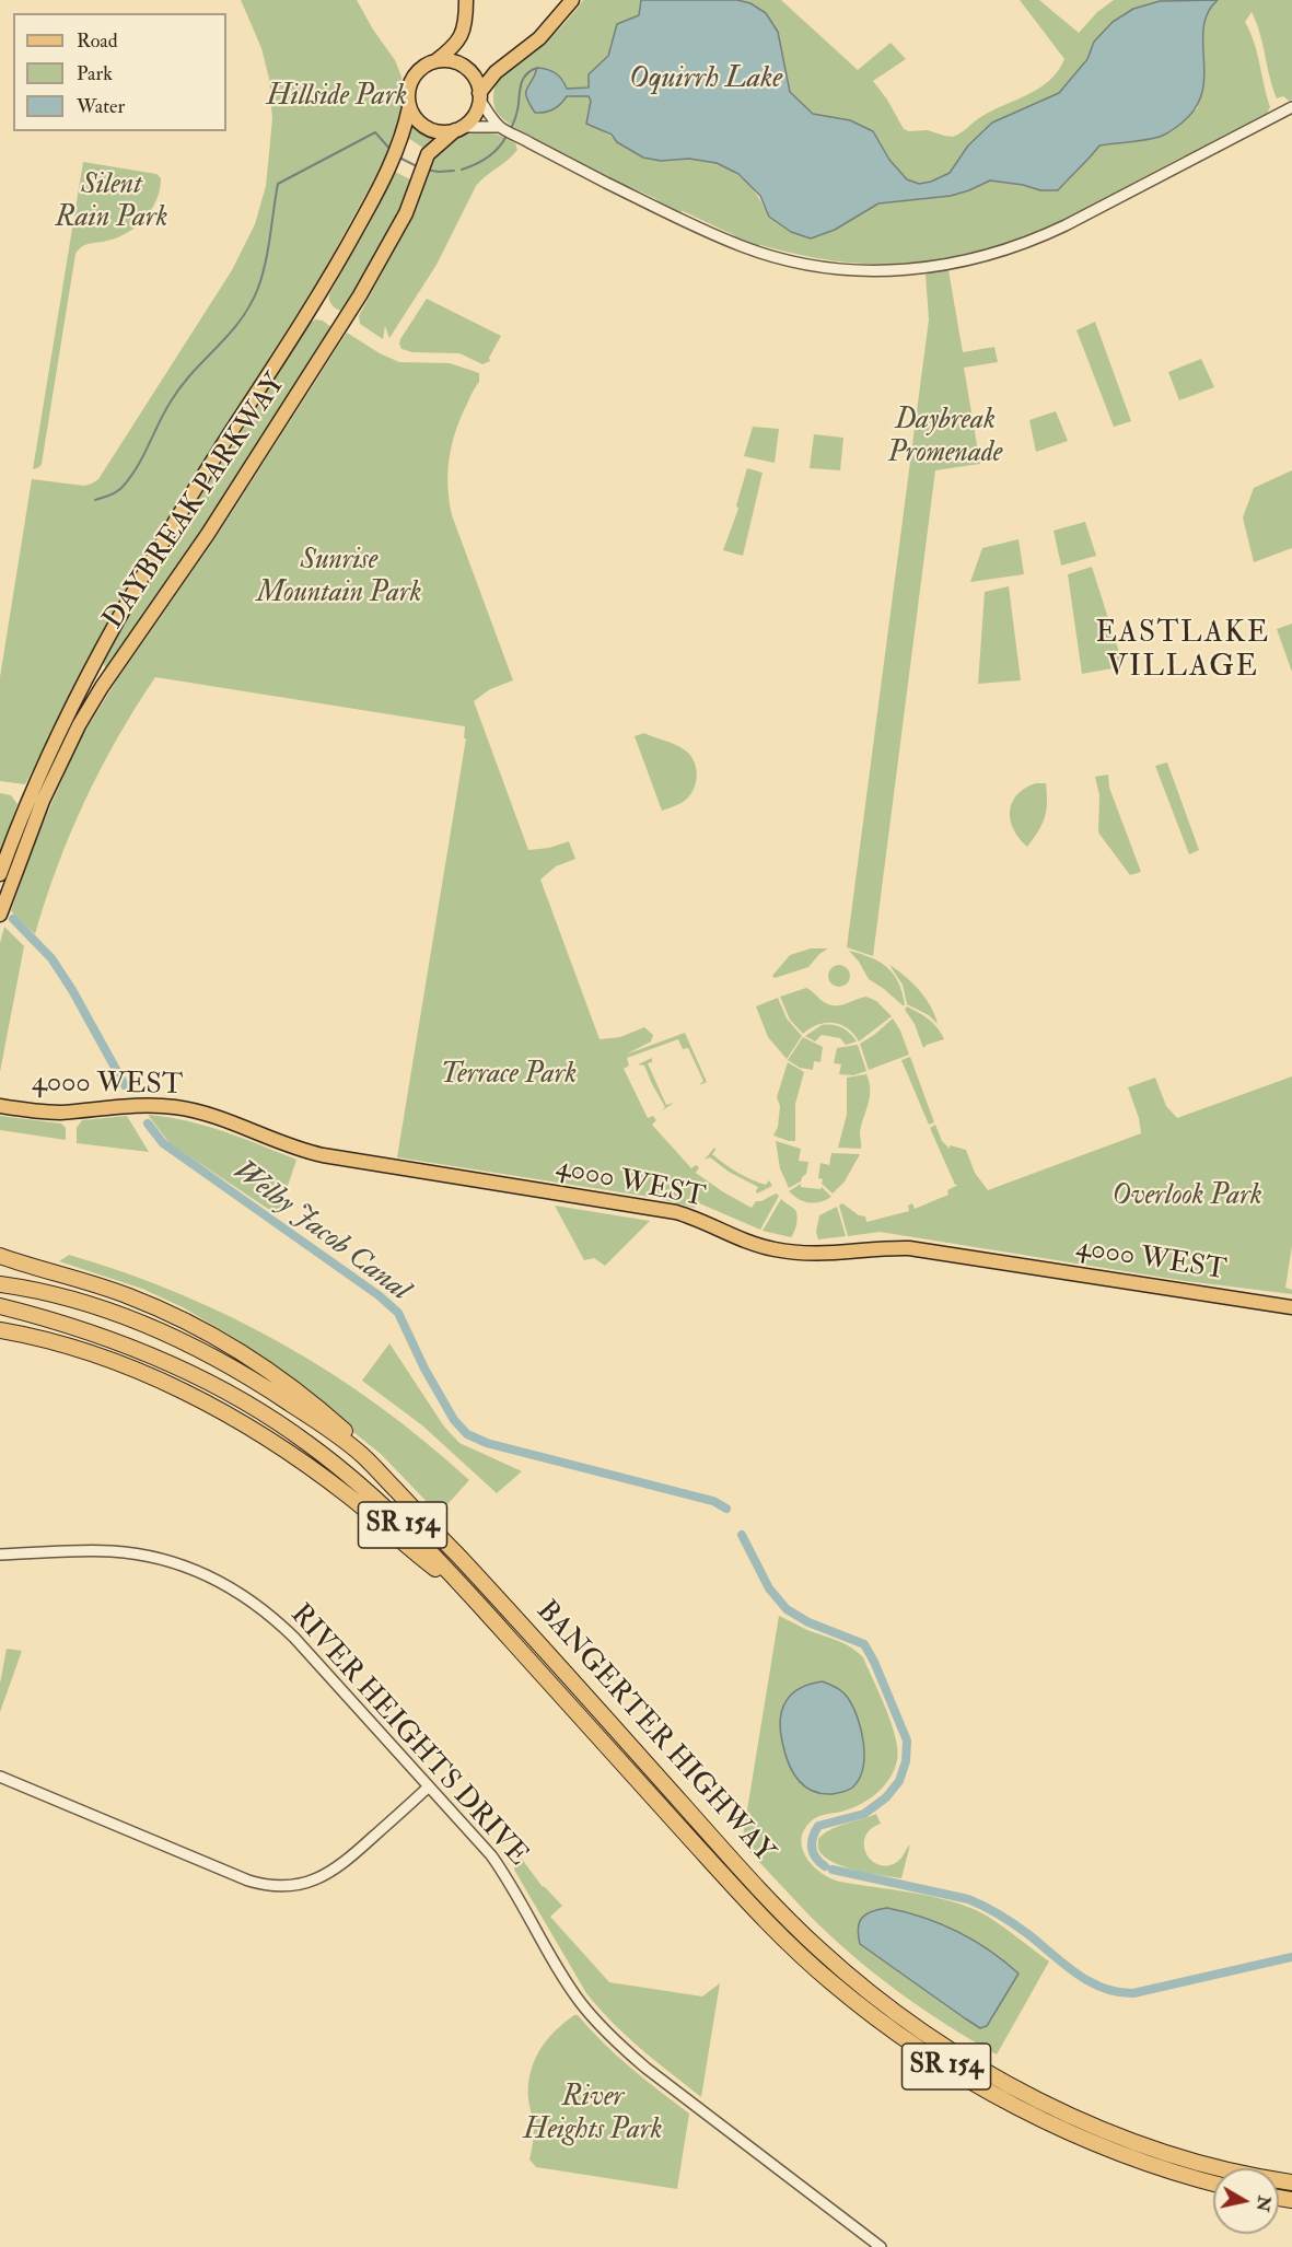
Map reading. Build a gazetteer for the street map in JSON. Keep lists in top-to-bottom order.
{
  "streets": {
    "highway": ["SR 154", "BANGERTER HIGHWAY"],
    "main road": ["DAYBREAK PARKWAY", "4000 WEST"],
    "street": ["RIVER HEIGHTS DRIVE"]
  },
  "districts": ["EASTLAKE VILLAGE"],
  "water": ["Oquirrh Lake", "Welby Jacob Canal"],
  "parks": [
    "Hillside Park",
    "Silent Rain Park",
    "Daybreak Promenade",
    "Sunrise Mountain Park",
    "Terrace Park",
    "Overlook Park",
    "River Heights Park"
  ],
  "legend": ["Road", "Park", "Water"],
  "north": "right"
}
